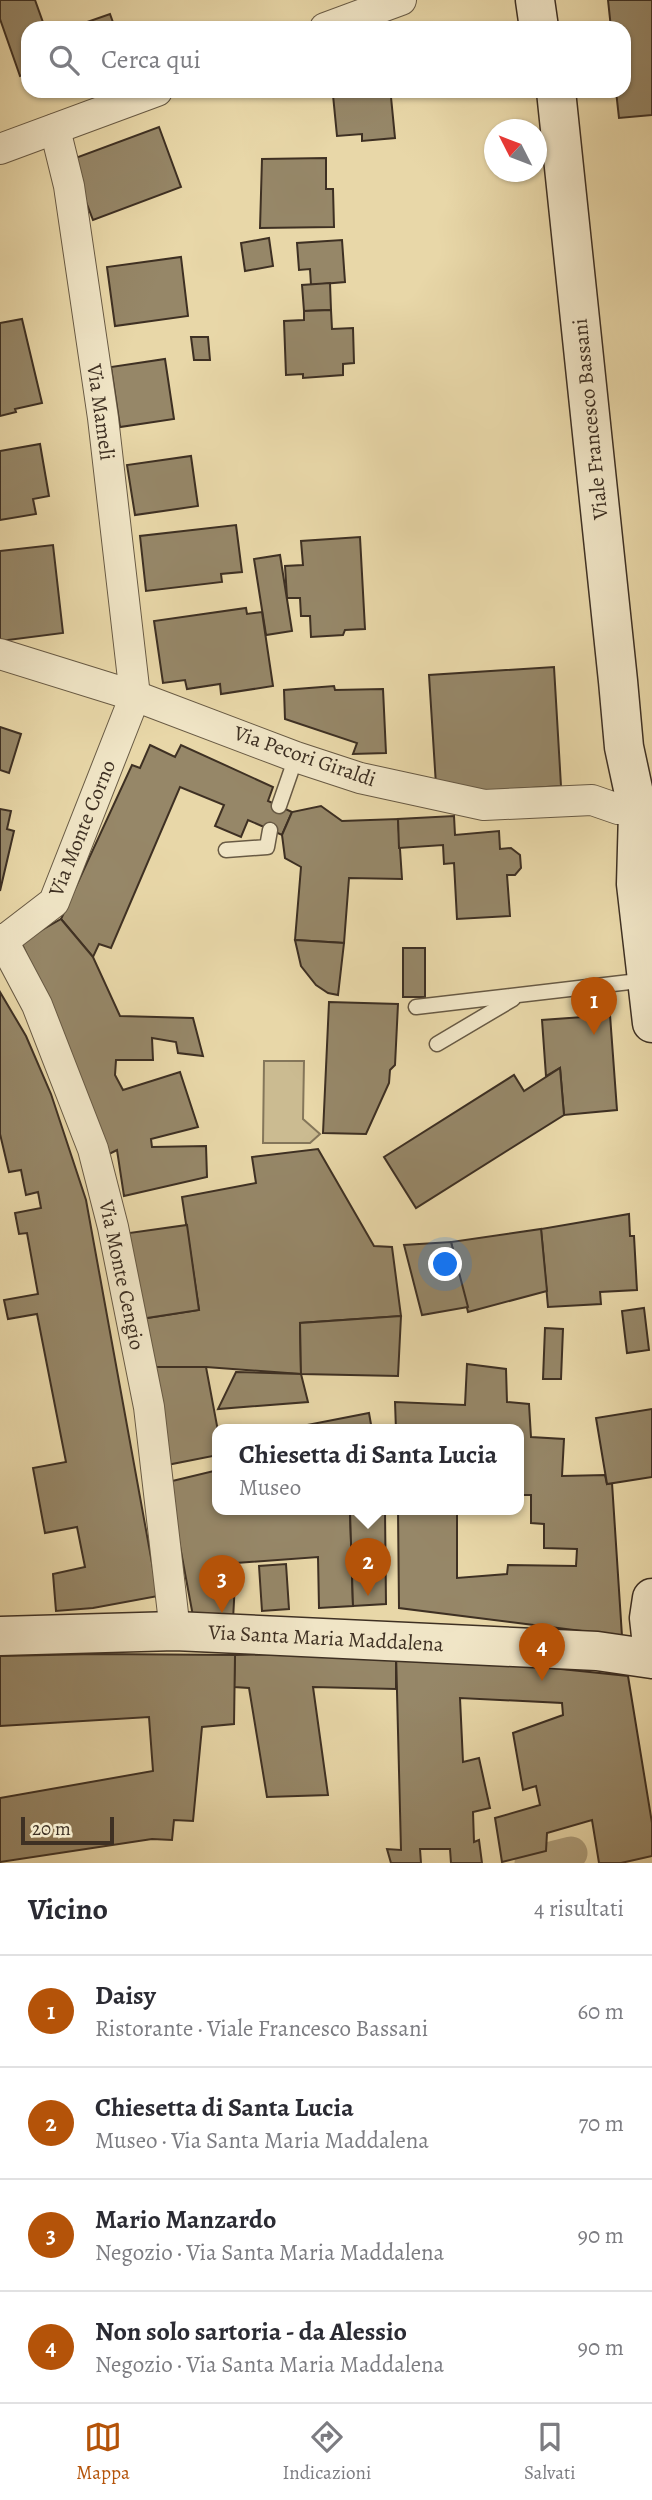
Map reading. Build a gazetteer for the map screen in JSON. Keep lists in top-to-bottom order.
{
  "streets": {
    "street": [
      "Via Mameli",
      "Viale Francesco Bassani",
      "Via Pecori Giraldi",
      "Via Monte Corno",
      "Via Monte Cengio",
      "Via Santa Maria Maddalena"
    ]
  },
  "crossings": [
    ["Via Mameli", "Via Pecori Giraldi"],
    ["Via Mameli", "Via Monte Corno"],
    ["Viale Francesco Bassani", "Via Pecori Giraldi"],
    ["Via Pecori Giraldi", "Via Monte Corno"],
    ["Via Monte Corno", "Via Monte Cengio"],
    ["Via Monte Cengio", "Via Santa Maria Maddalena"]
  ],
  "scale_bar": "20 m",
  "north": "top left",
  "page": {
    "search": "Cerca qui",
    "pins": [
      "1",
      "2",
      "3",
      "4"
    ],
    "popup": ["Chiesetta di Santa Lucia", "Museo"],
    "scale": "20 m",
    "heading": ["Vicino", "4 risultati"],
    "list": [
      {
        "mark": "1",
        "name": "Daisy",
        "note": "Ristorante · Viale Francesco Bassani",
        "value": "60 m"
      },
      {
        "mark": "2",
        "name": "Chiesetta di Santa Lucia",
        "note": "Museo · Via Santa Maria Maddalena",
        "value": "70 m"
      },
      {
        "mark": "3",
        "name": "Mario Manzardo",
        "note": "Negozio · Via Santa Maria Maddalena",
        "value": "90 m"
      },
      {
        "mark": "4",
        "name": "Non solo sartoria - da Alessio",
        "note": "Negozio · Via Santa Maria Maddalena",
        "value": "90 m"
      }
    ],
    "nav": ["Mappa", "Indicazioni", "Salvati"]
  }
}
